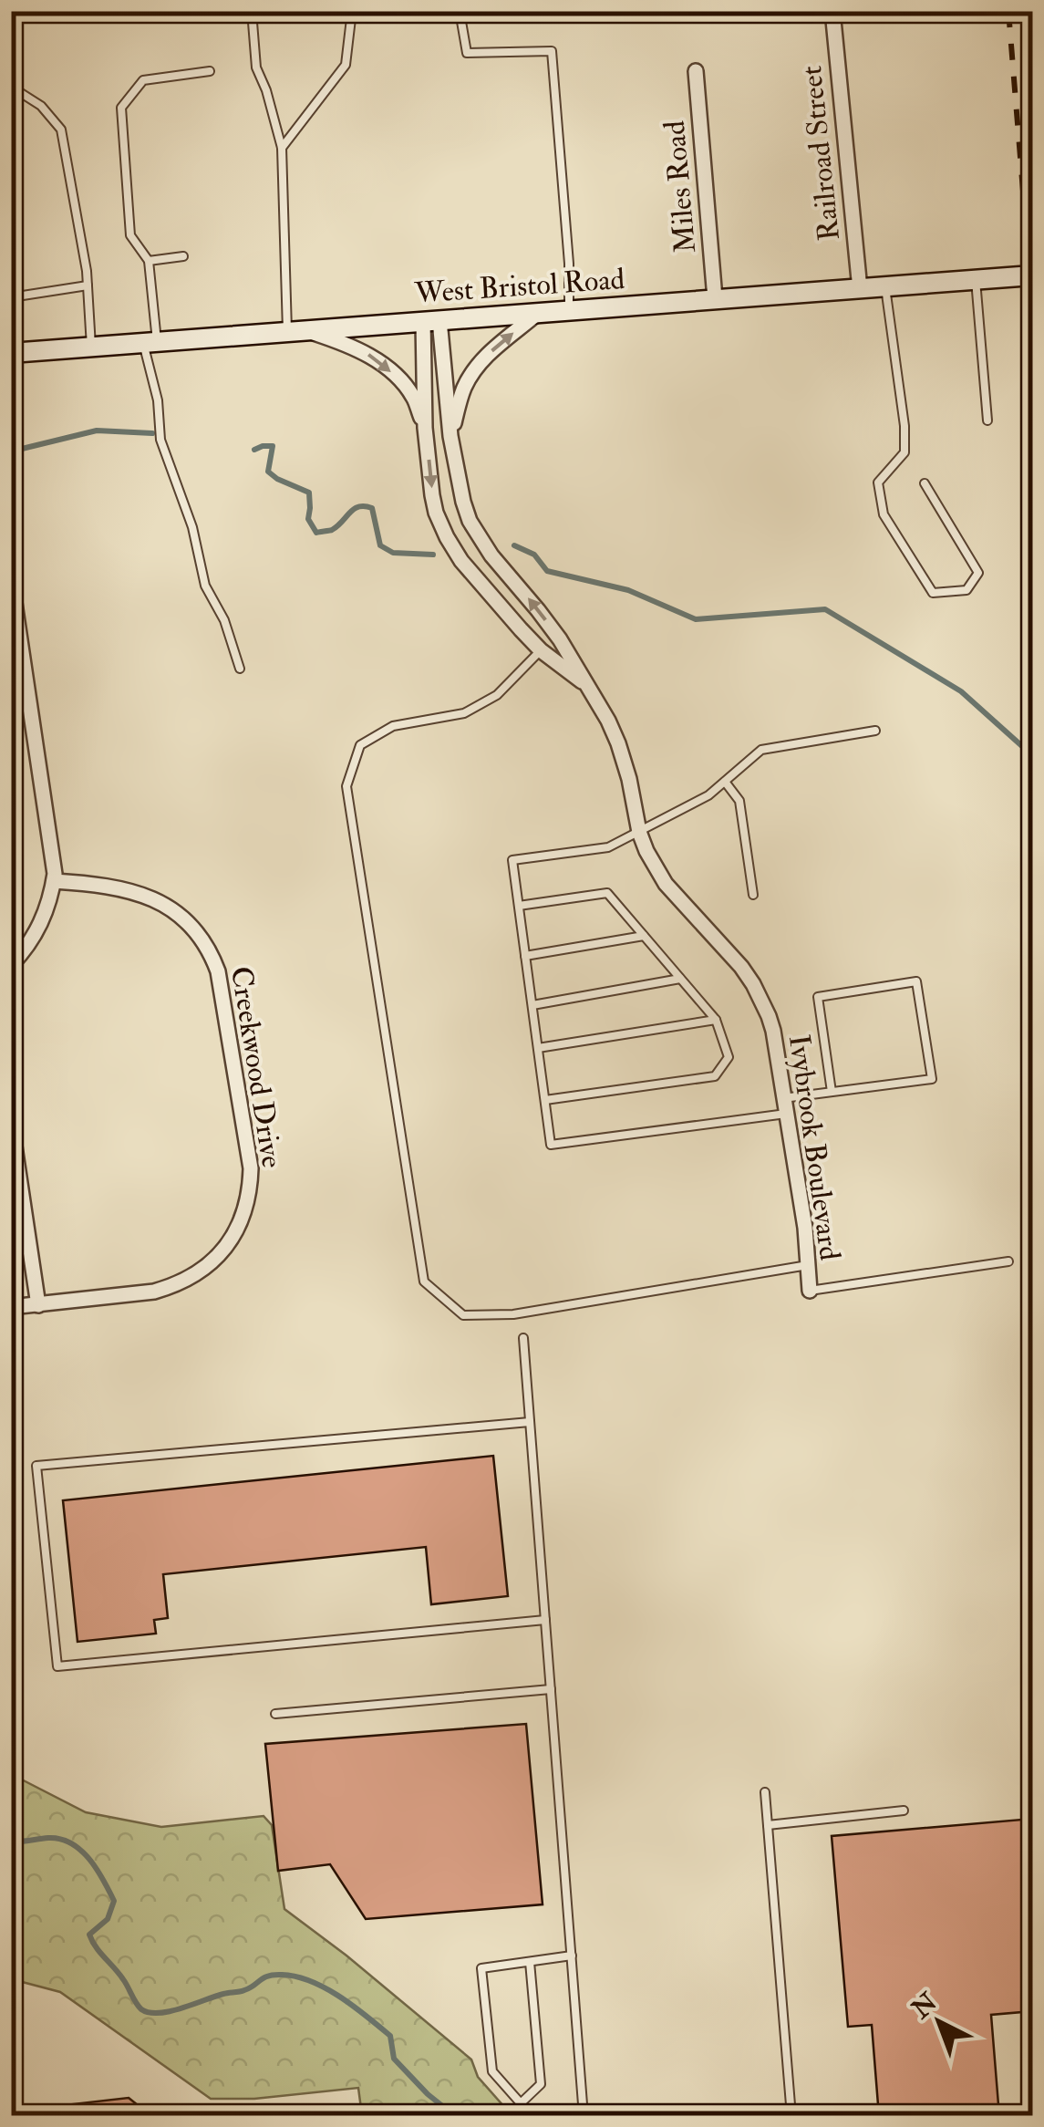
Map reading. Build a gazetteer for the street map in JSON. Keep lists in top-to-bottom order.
{
  "streets": {
    "main road": ["West Bristol Road"],
    "street": [
      "Railroad Street",
      "Miles Road",
      "Creekwood Drive",
      "Ivybrook Boulevard"
    ]
  },
  "crossings": [
    ["Railroad Street", "West Bristol Road"],
    ["Miles Road", "West Bristol Road"],
    ["West Bristol Road", "Ivybrook Boulevard"]
  ],
  "north": "top left"
}
